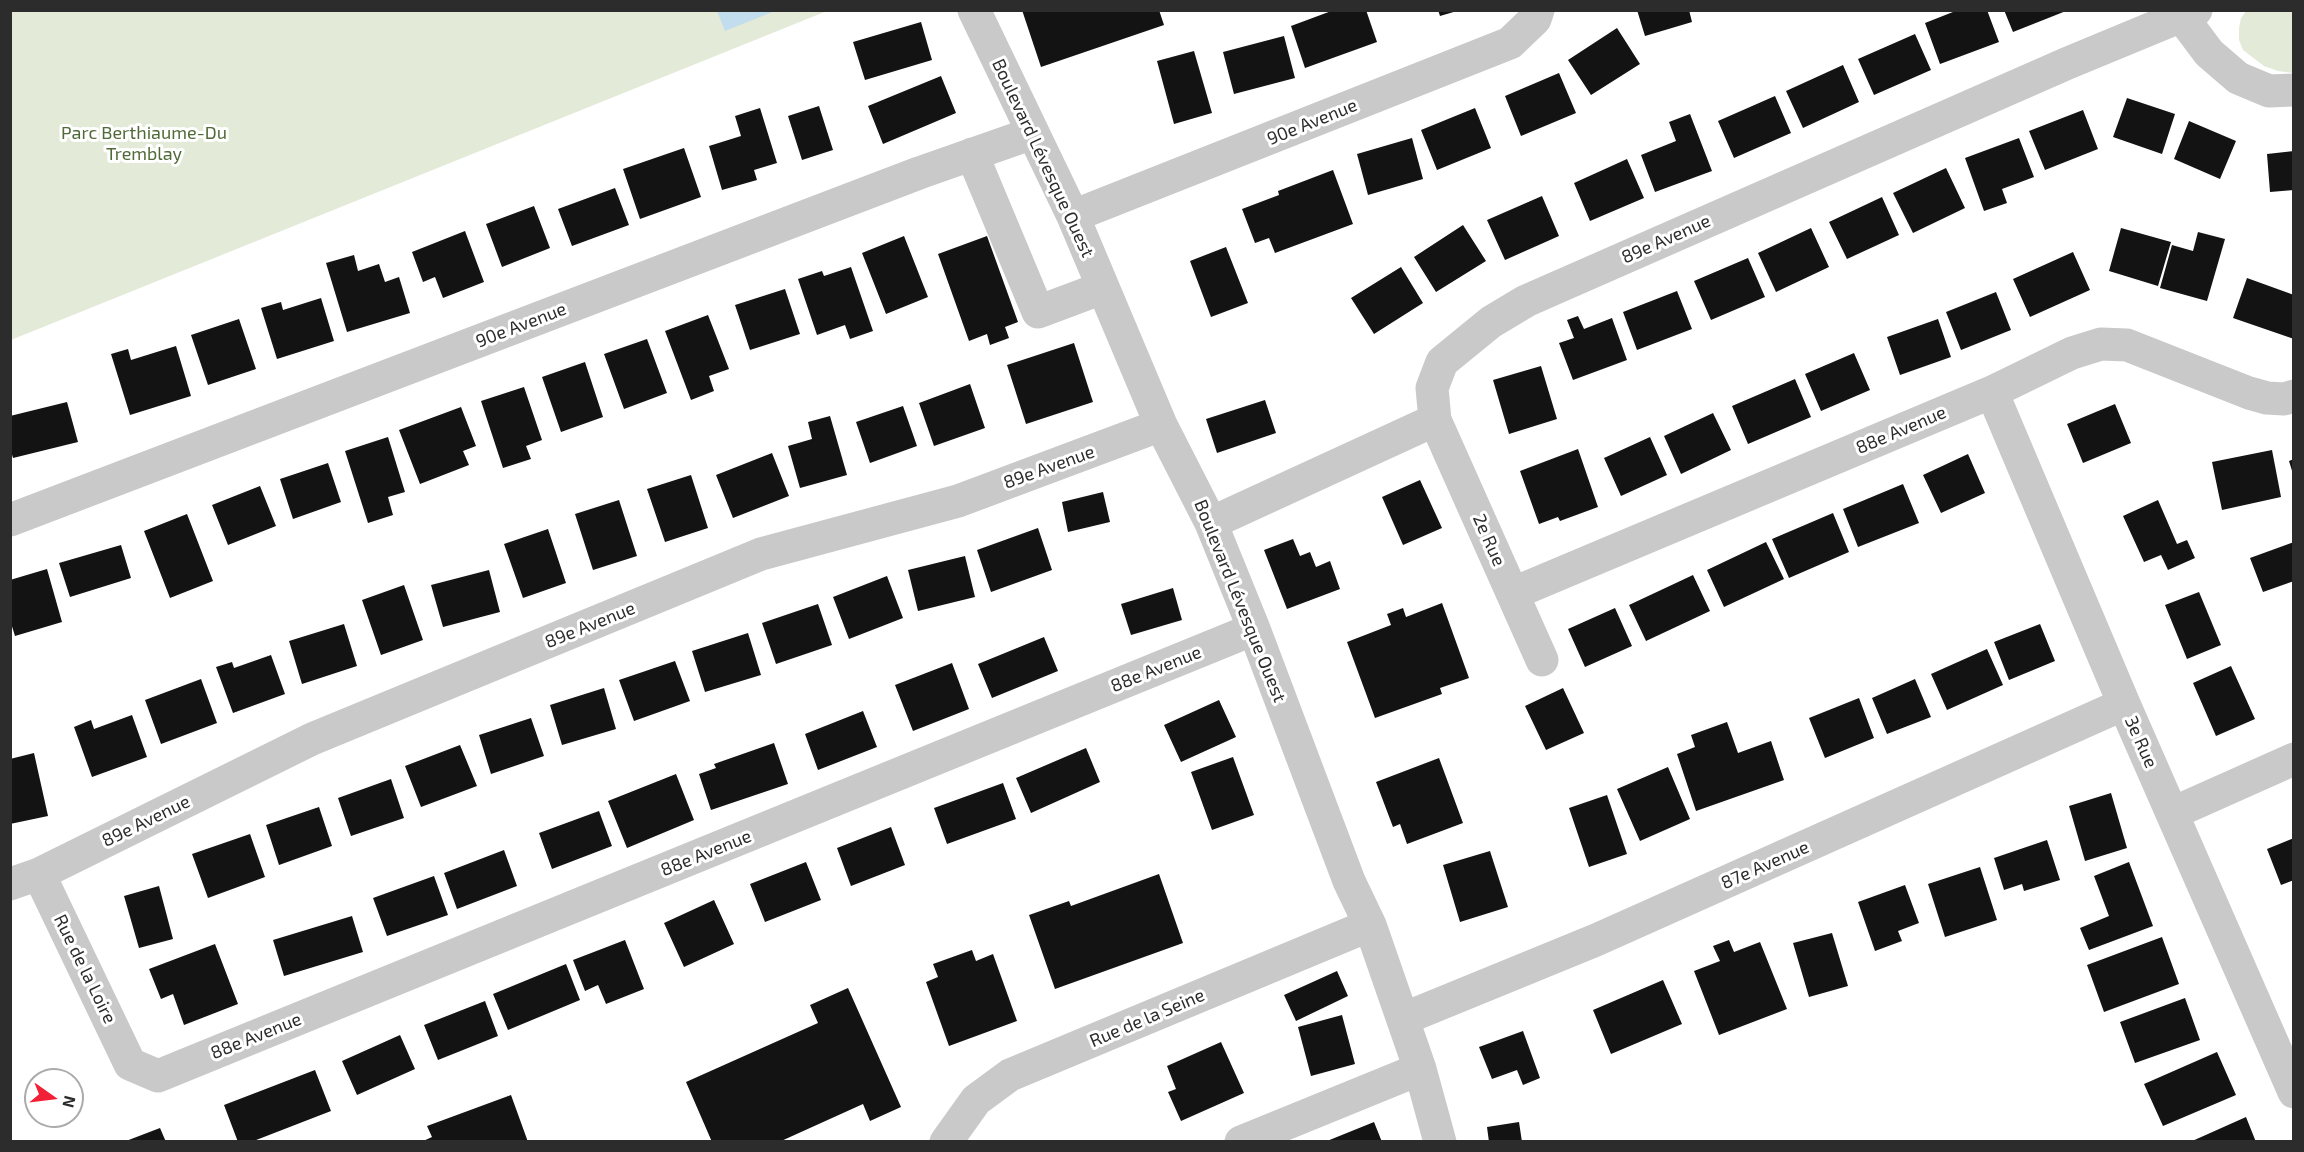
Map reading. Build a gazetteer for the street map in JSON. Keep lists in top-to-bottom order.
{
  "streets": {
    "street": [
      "90e Avenue",
      "Boulevard Lévesque Ouest",
      "89e Avenue",
      "88e Avenue",
      "2e Rue",
      "3e Rue",
      "87e Avenue",
      "Rue de la Loire",
      "Rue de la Seine"
    ]
  },
  "crossings": [
    ["90e Avenue", "Boulevard Lévesque Ouest"],
    ["Boulevard Lévesque Ouest", "89e Avenue"],
    ["Boulevard Lévesque Ouest", "88e Avenue"],
    ["Boulevard Lévesque Ouest", "87e Avenue"],
    ["Boulevard Lévesque Ouest", "Rue de la Seine"],
    ["89e Avenue", "2e Rue"],
    ["89e Avenue", "Rue de la Loire"],
    ["88e Avenue", "2e Rue"],
    ["88e Avenue", "3e Rue"],
    ["88e Avenue", "Rue de la Loire"],
    ["3e Rue", "87e Avenue"]
  ],
  "parks": ["Parc Berthiaume-Du Tremblay"],
  "north": "right"
}
